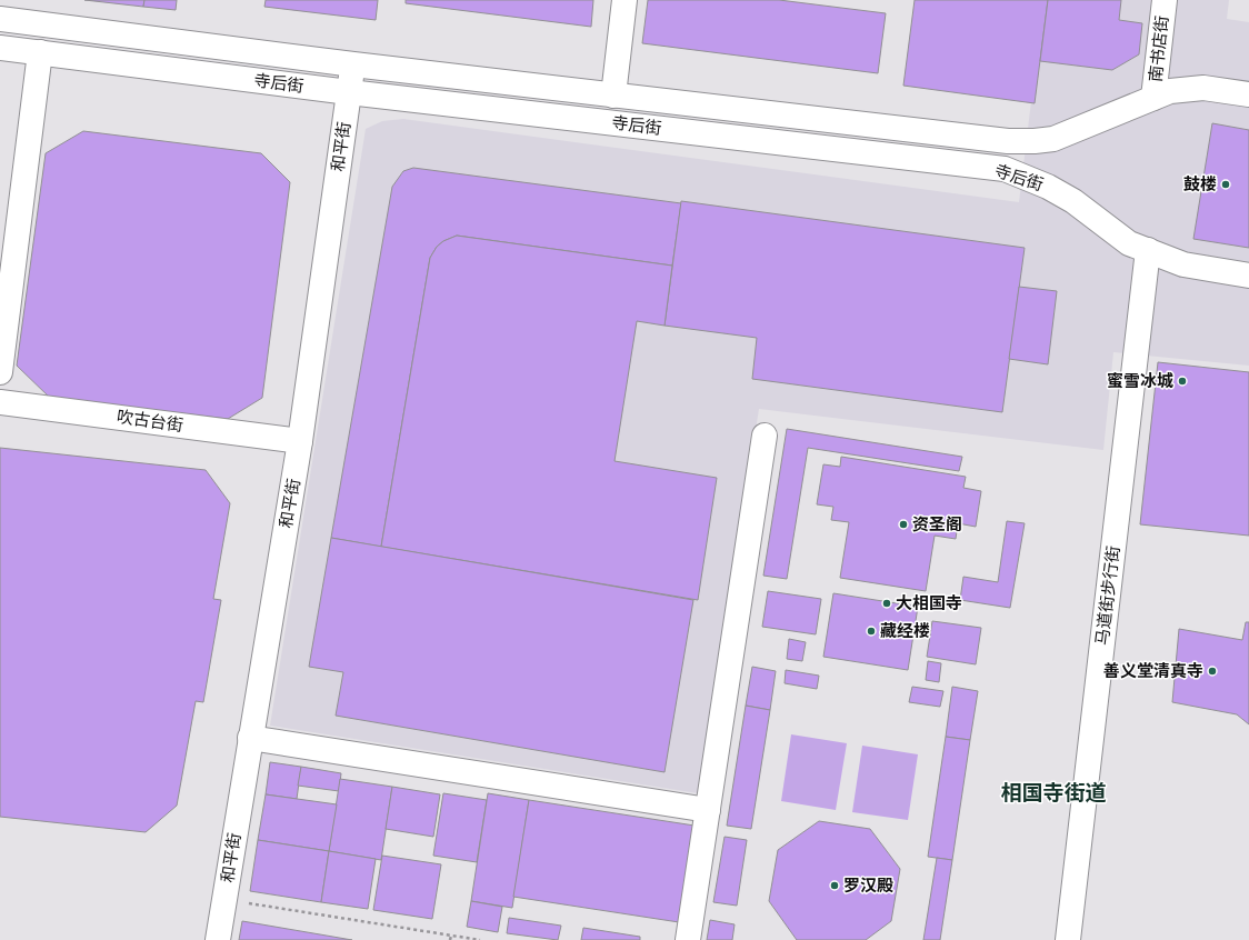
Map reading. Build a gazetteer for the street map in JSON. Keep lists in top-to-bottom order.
{
  "streets": {
    "street": [
      "南书店街",
      "寺后街",
      "和平街",
      "吹古台街",
      "马道街步行街"
    ]
  },
  "crossings": [
    ["南书店街", "寺后街"],
    ["寺后街", "和平街"],
    ["寺后街", "马道街步行街"],
    ["和平街", "吹古台街"]
  ],
  "districts": ["相国寺街道"],
  "places": [
    "鼓楼",
    "蜜雪冰城",
    "资圣阁",
    "大相国寺",
    "藏经楼",
    "善义堂清真寺",
    "罗汉殿"
  ]
}
